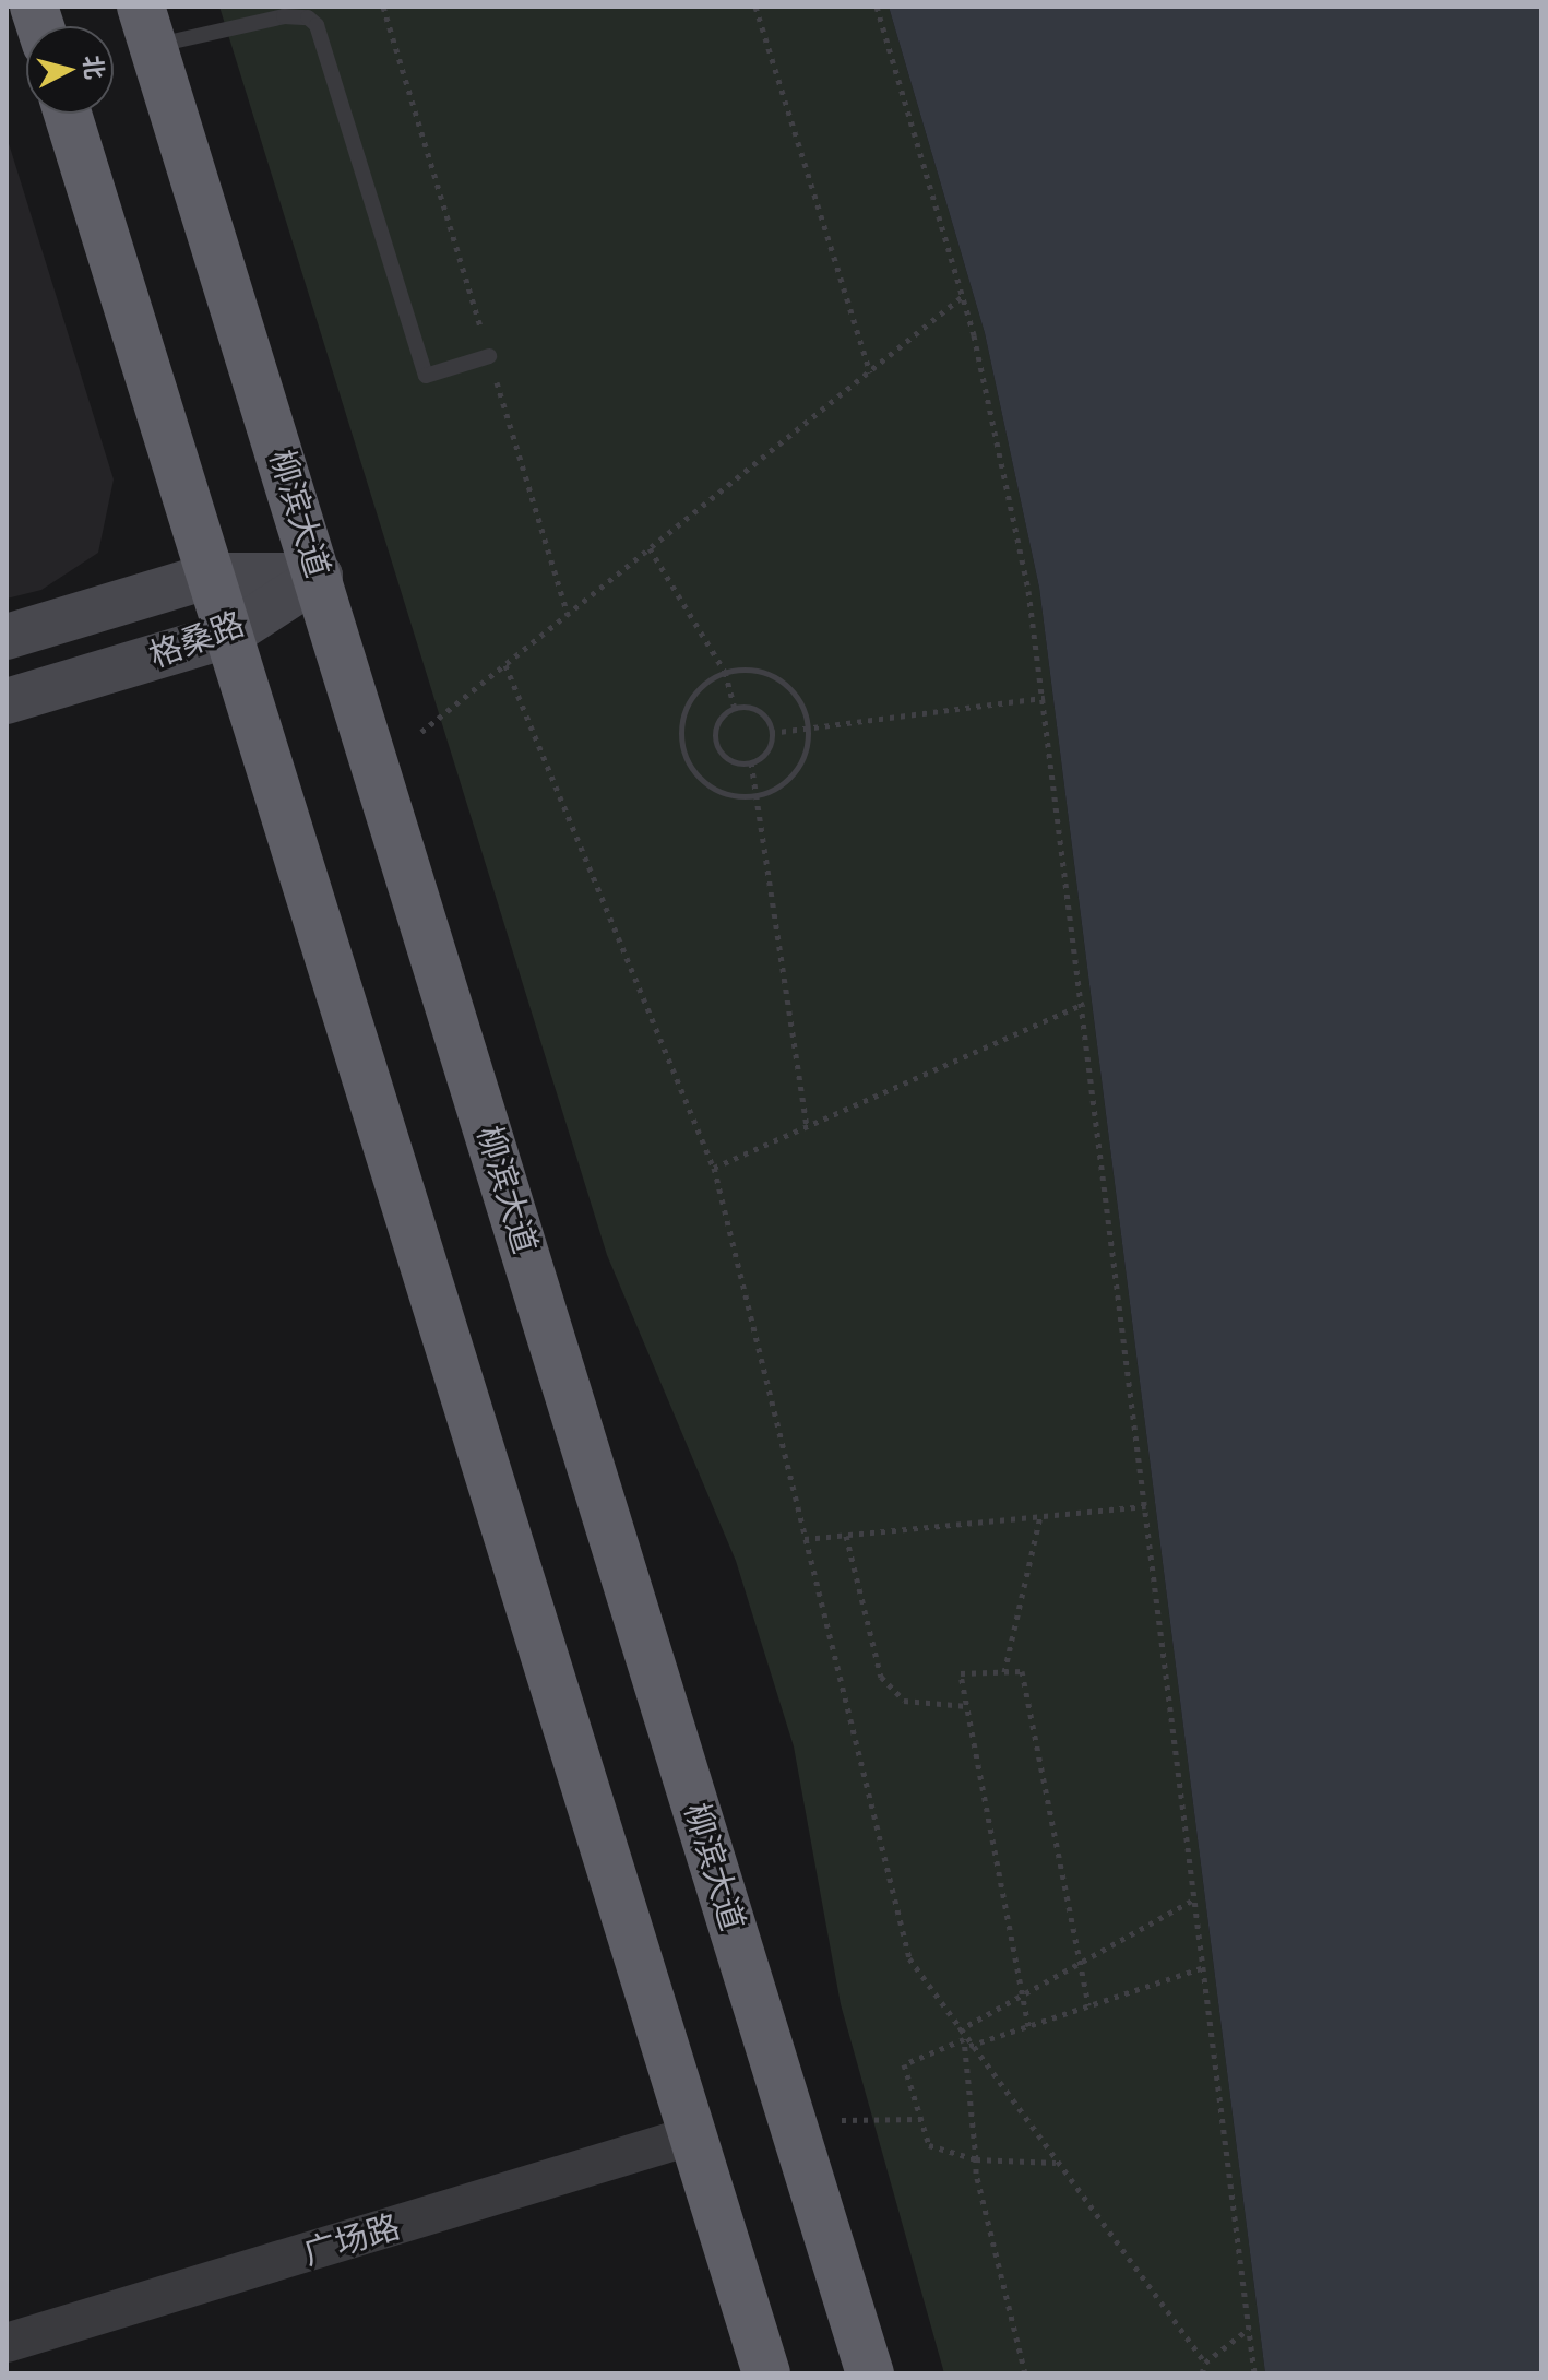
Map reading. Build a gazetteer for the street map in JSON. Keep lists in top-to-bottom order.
{
  "streets": {
    "highway": ["柳滨大道"],
    "main road": ["格桑路"],
    "street": ["广场路"]
  },
  "crossings": [
    ["柳滨大道", "格桑路"]
  ],
  "north": "right"
}
